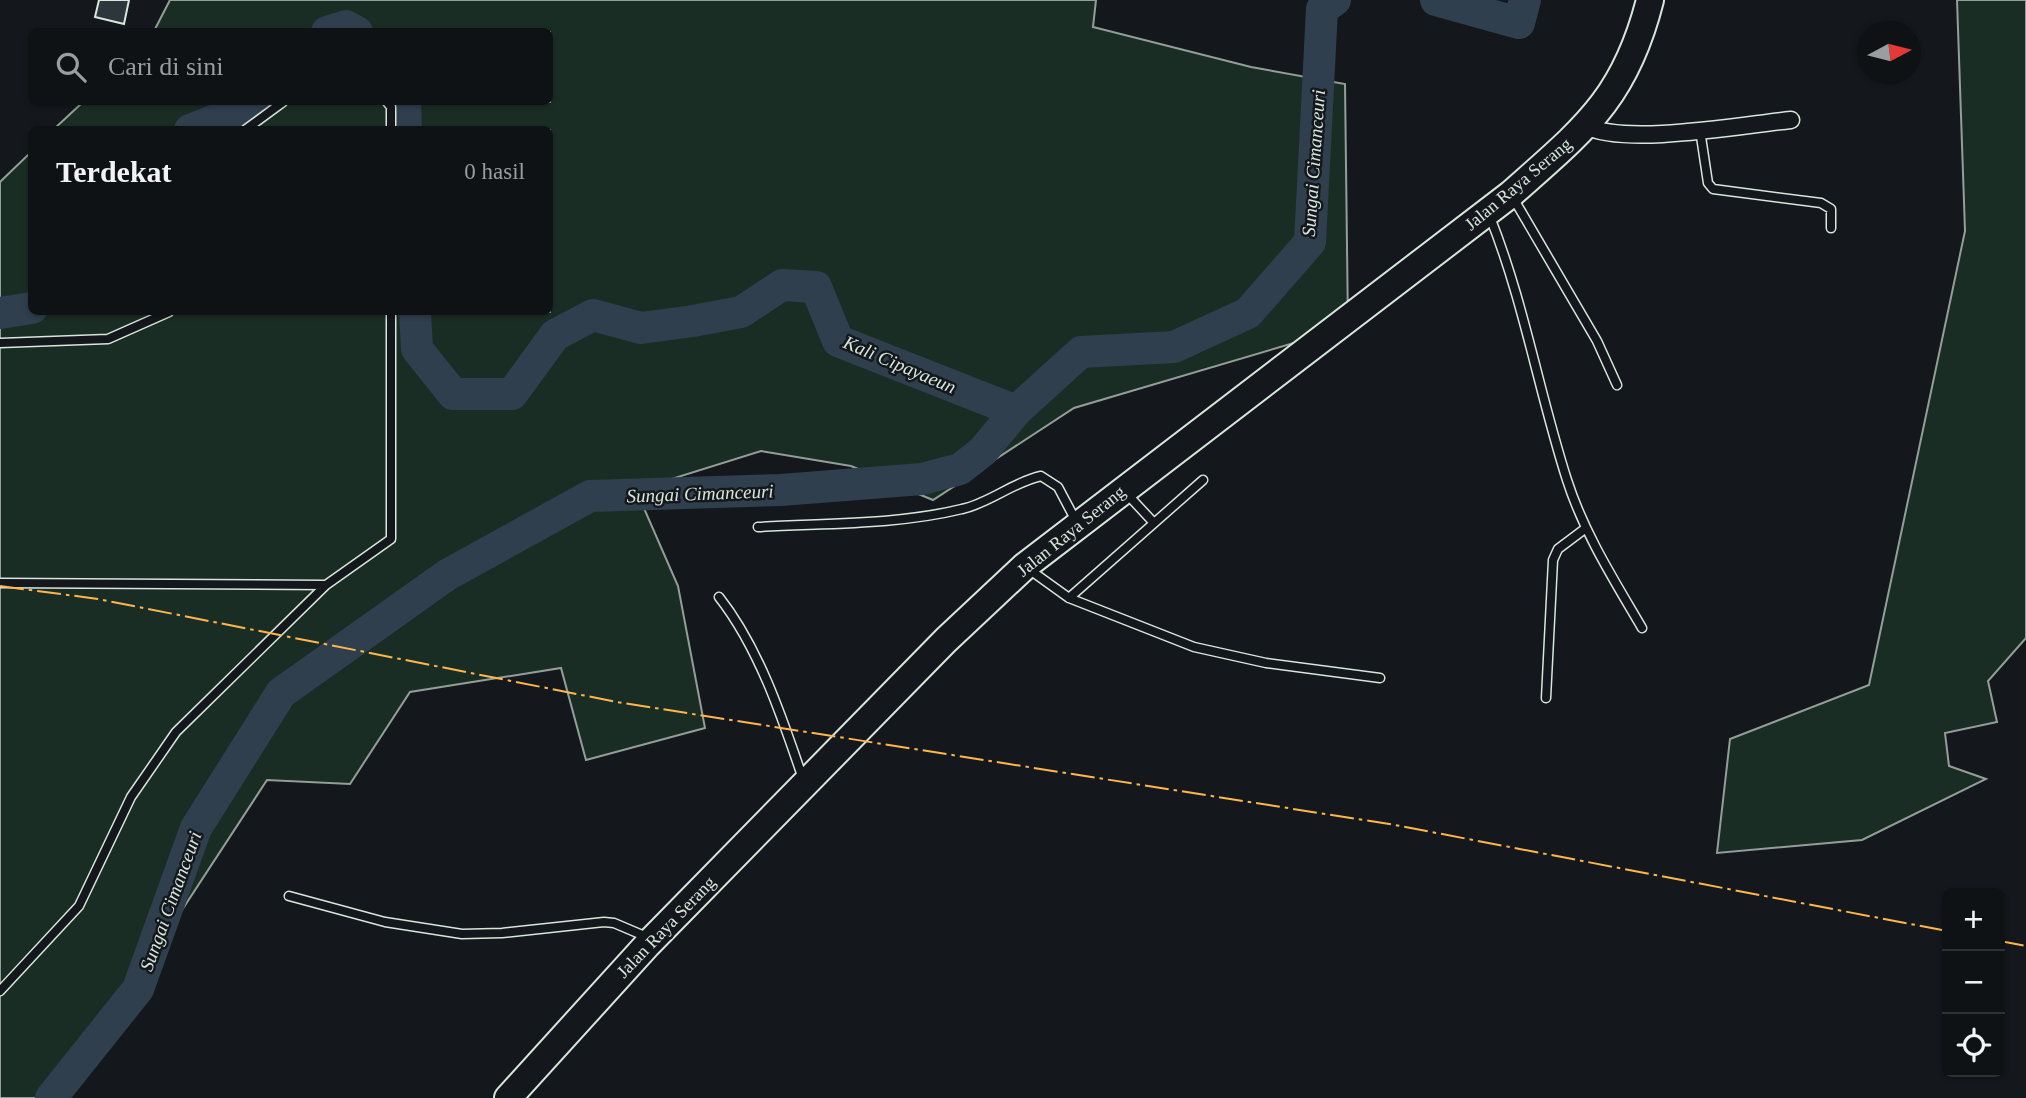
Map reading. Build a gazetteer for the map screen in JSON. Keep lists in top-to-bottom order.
{
  "streets": {
    "highway": ["Jalan Raya Serang"]
  },
  "water": ["Sungai Cimanceuri", "Kali Cipayaeun"],
  "north": "right",
  "page": {
    "search": "Cari di sini",
    "heading": ["Terdekat", "0 hasil"],
    "map_buttons": ["+", "−"]
  }
}
